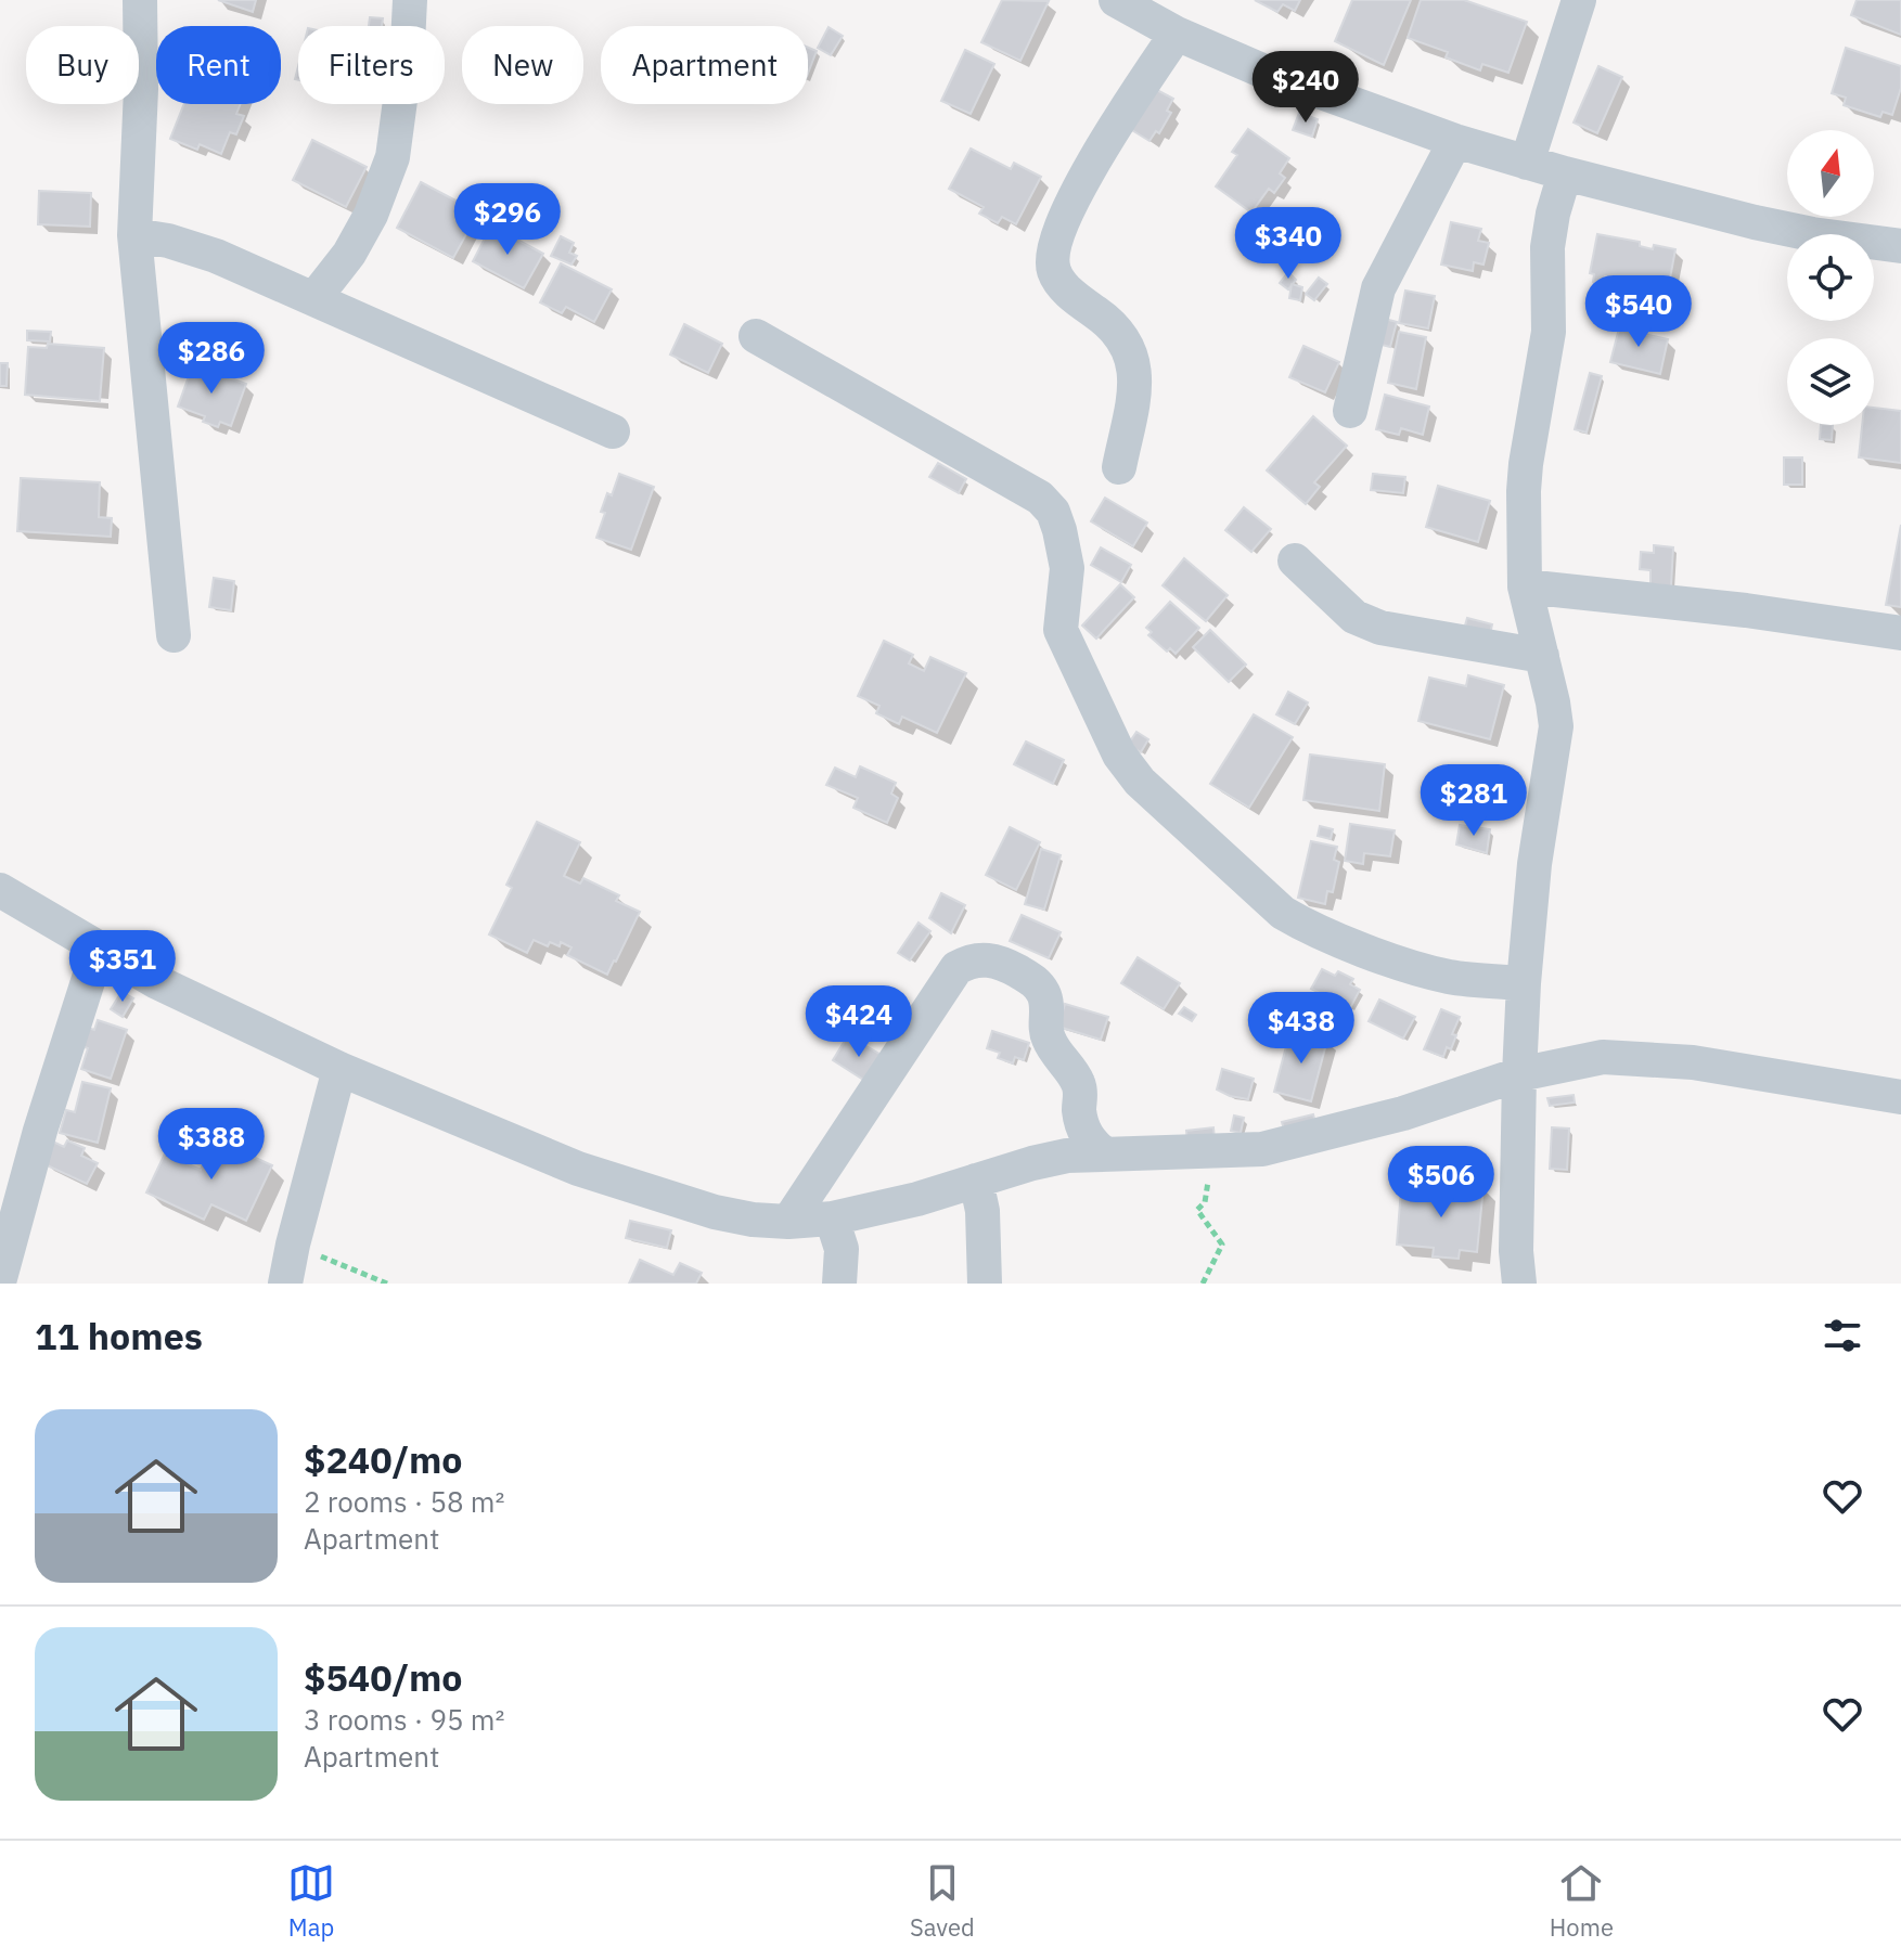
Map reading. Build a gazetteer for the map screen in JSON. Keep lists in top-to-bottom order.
{
  "north": "top",
  "page": {
    "chip": [
      "Buy",
      "Rent",
      "Filters",
      "New",
      "Apartment"
    ],
    "price": [
      "$240",
      "$296",
      "$340",
      "$540",
      "$286",
      "$281",
      "$351",
      "$424",
      "$438",
      "$388",
      "$506"
    ],
    "heading": "11 homes",
    "list": [
      {
        "name": "$240/mo",
        "note": "2 rooms · 58 m² · Apartment"
      },
      {
        "name": "$540/mo",
        "note": "3 rooms · 95 m² · Apartment"
      }
    ],
    "tabs": ["Map", "Saved", "Home"]
  }
}
